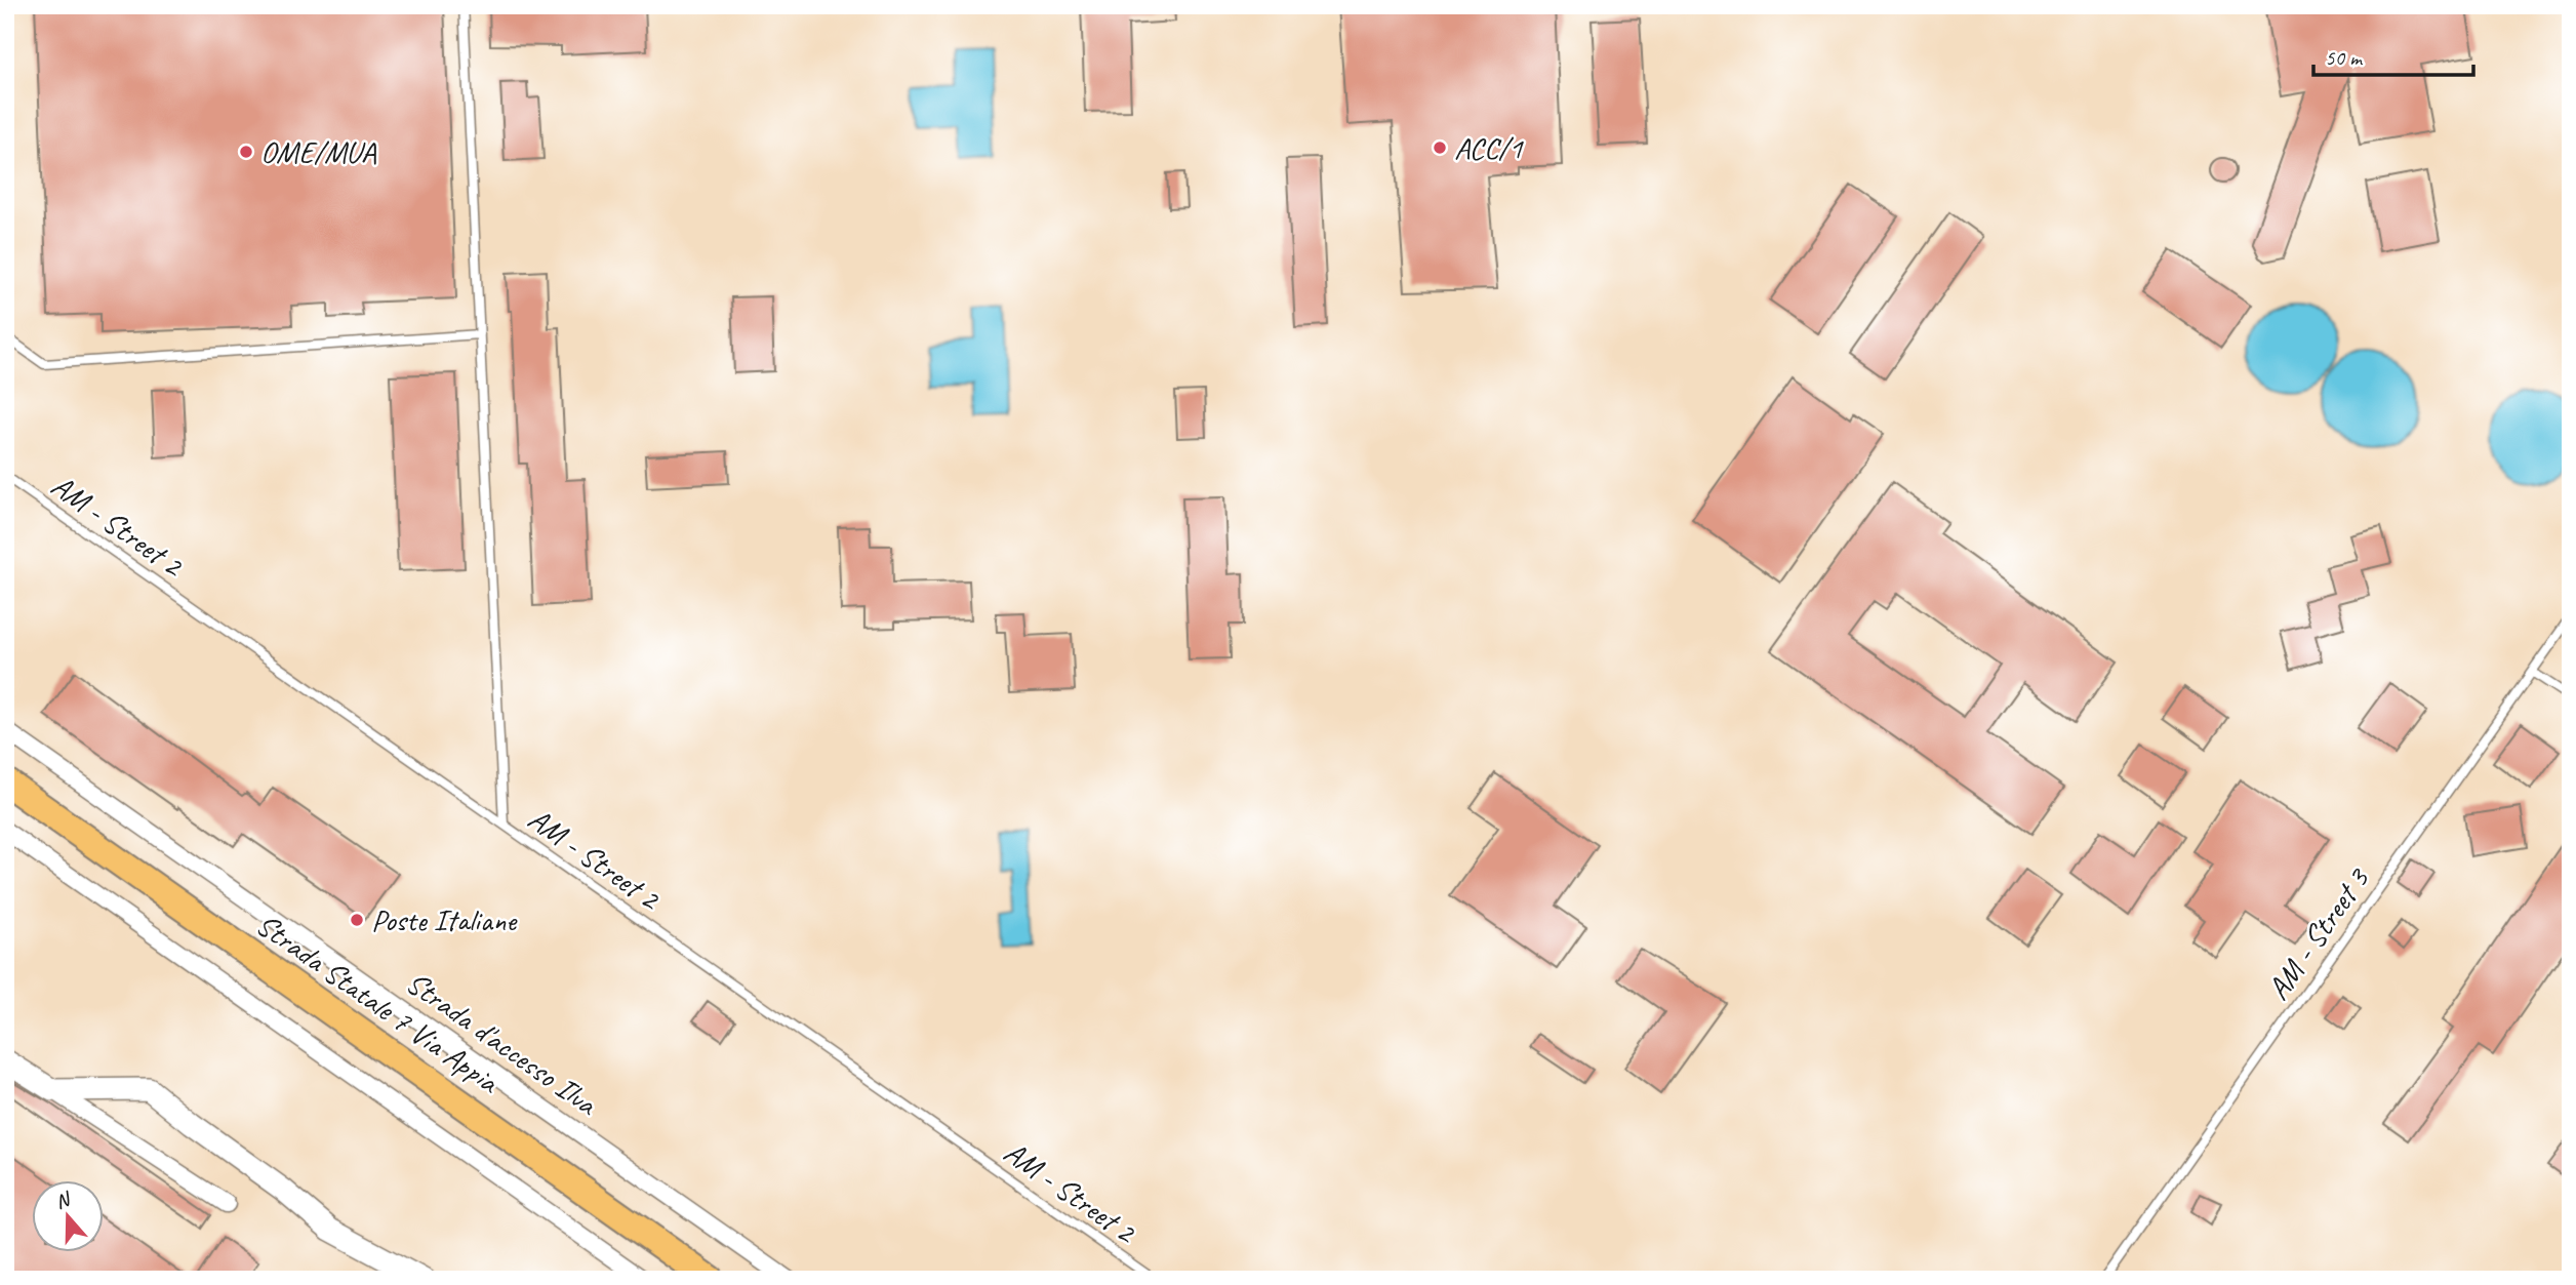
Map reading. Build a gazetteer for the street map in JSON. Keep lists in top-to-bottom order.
{
  "streets": {
    "main road": ["Strada Statale 7 Via Appia"],
    "street": ["Strada d'accesso Ilva"],
    "lane": ["AM - Street 2", "AM - Street 3"]
  },
  "places": ["ACC/1", "OME/MUA", "Poste Italiane"],
  "scale_bar": "50 m",
  "north": "top"
}
